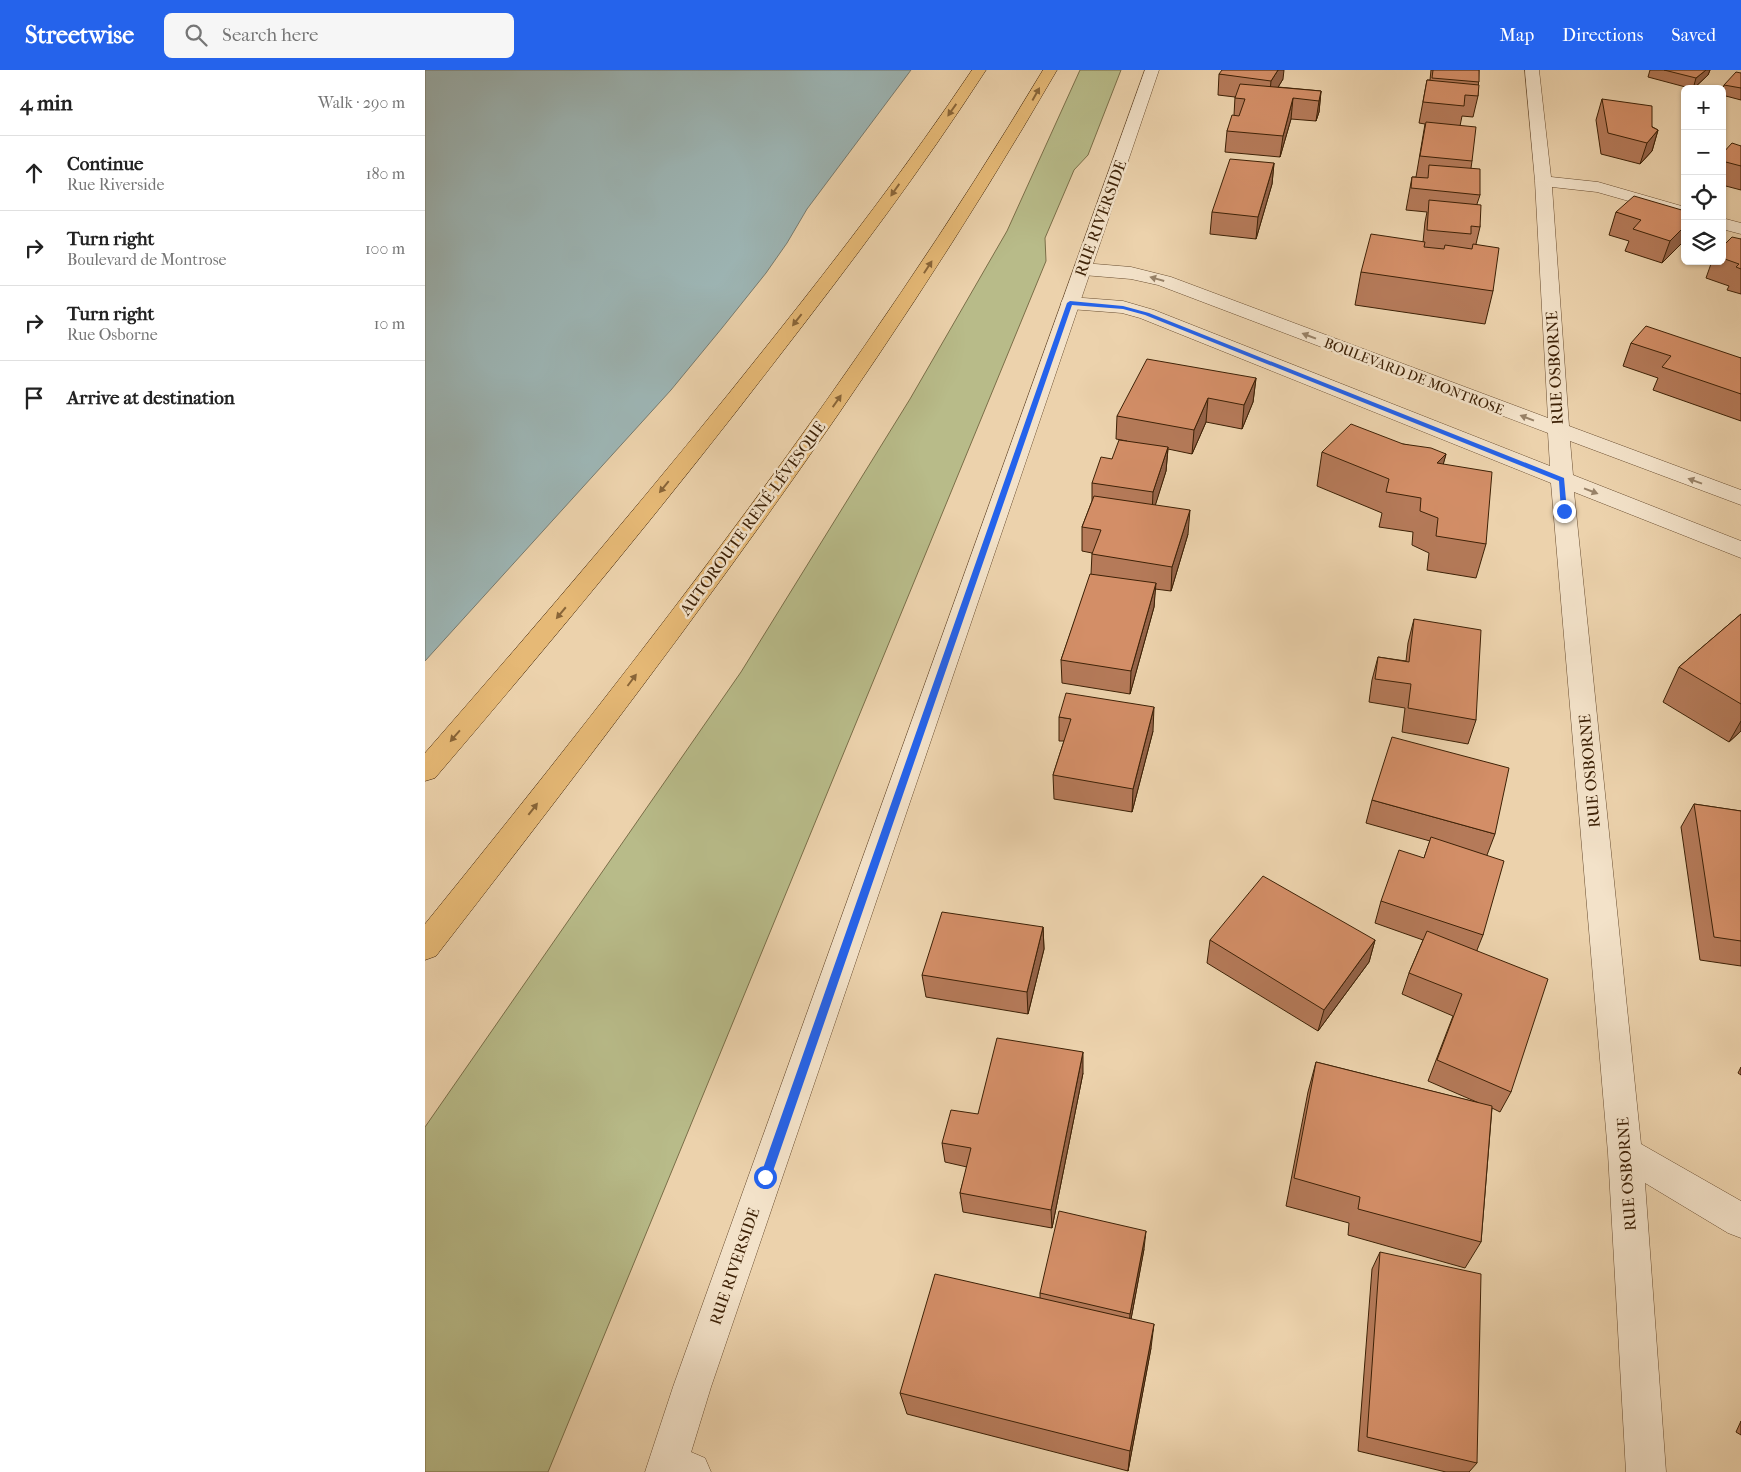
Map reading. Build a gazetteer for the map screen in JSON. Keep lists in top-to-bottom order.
{
  "streets": {
    "highway": ["AUTOROUTE RENÉ-LÉVESQUE"],
    "street": ["RUE RIVERSIDE", "RUE OSBORNE", "BOULEVARD DE MONTROSE"]
  },
  "crossings": [
    ["RUE RIVERSIDE", "BOULEVARD DE MONTROSE"],
    ["RUE OSBORNE", "BOULEVARD DE MONTROSE"]
  ],
  "page": {
    "header": "Streetwise",
    "search": "Search here",
    "nav": ["Map", "Directions", "Saved"],
    "heading": ["4 min", "Walk · 290 m"],
    "map_buttons": ["+", "−"],
    "list": [
      ["Continue", "Rue Riverside", "180 m"],
      ["Turn right", "Boulevard de Montrose", "100 m"],
      ["Turn right", "Rue Osborne", "10 m"],
      "Arrive at destination"
    ]
  }
}
